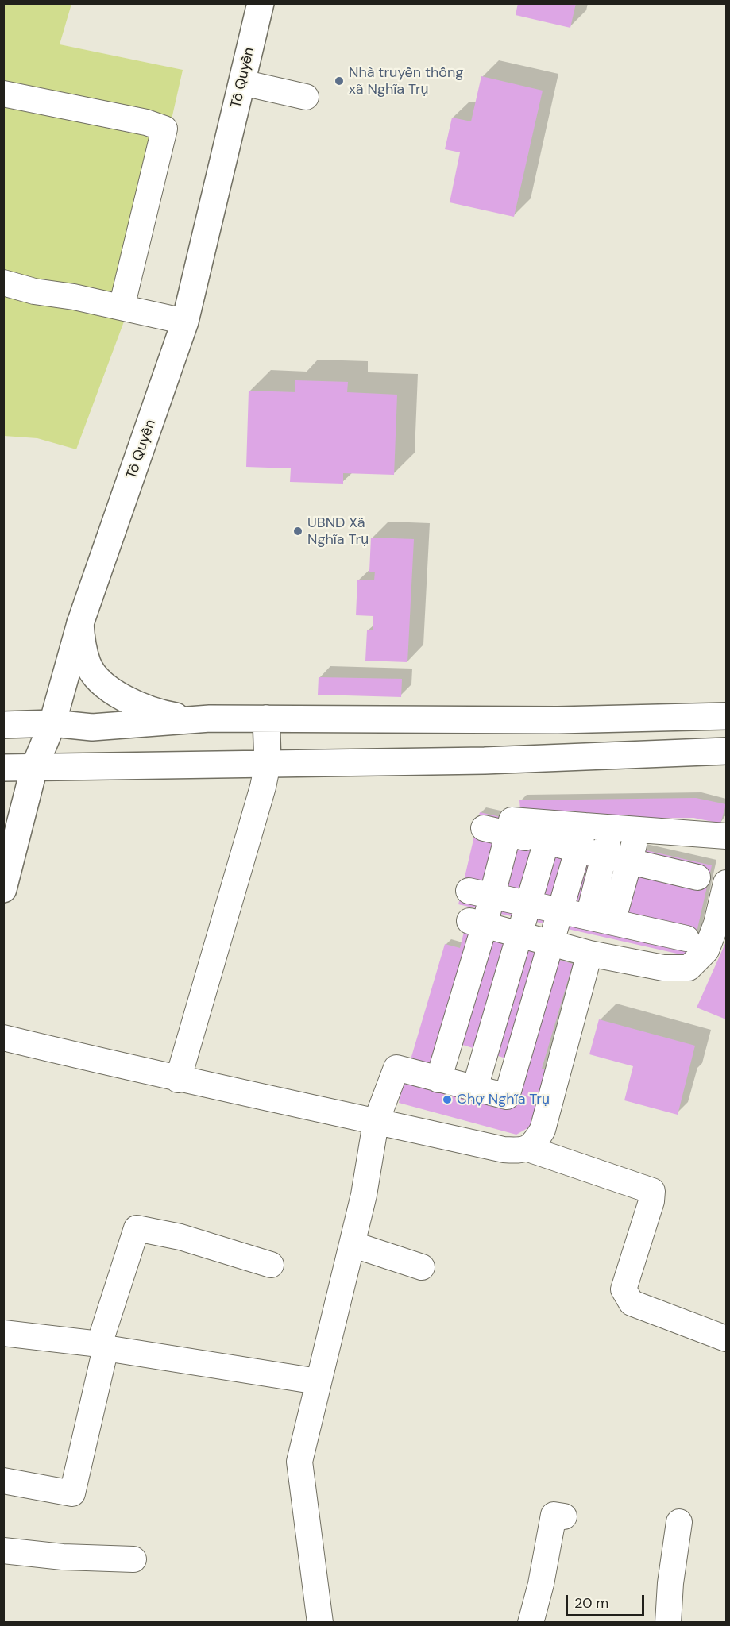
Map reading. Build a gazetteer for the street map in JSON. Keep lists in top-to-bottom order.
{
  "streets": {
    "street": ["Tô Quyền"]
  },
  "places": ["Nhà truyền thống xã Nghĩa Trụ", "UBND Xã Nghĩa Trụ", "Chợ Nghĩa Trụ"],
  "scale_bar": "20 m"
}
